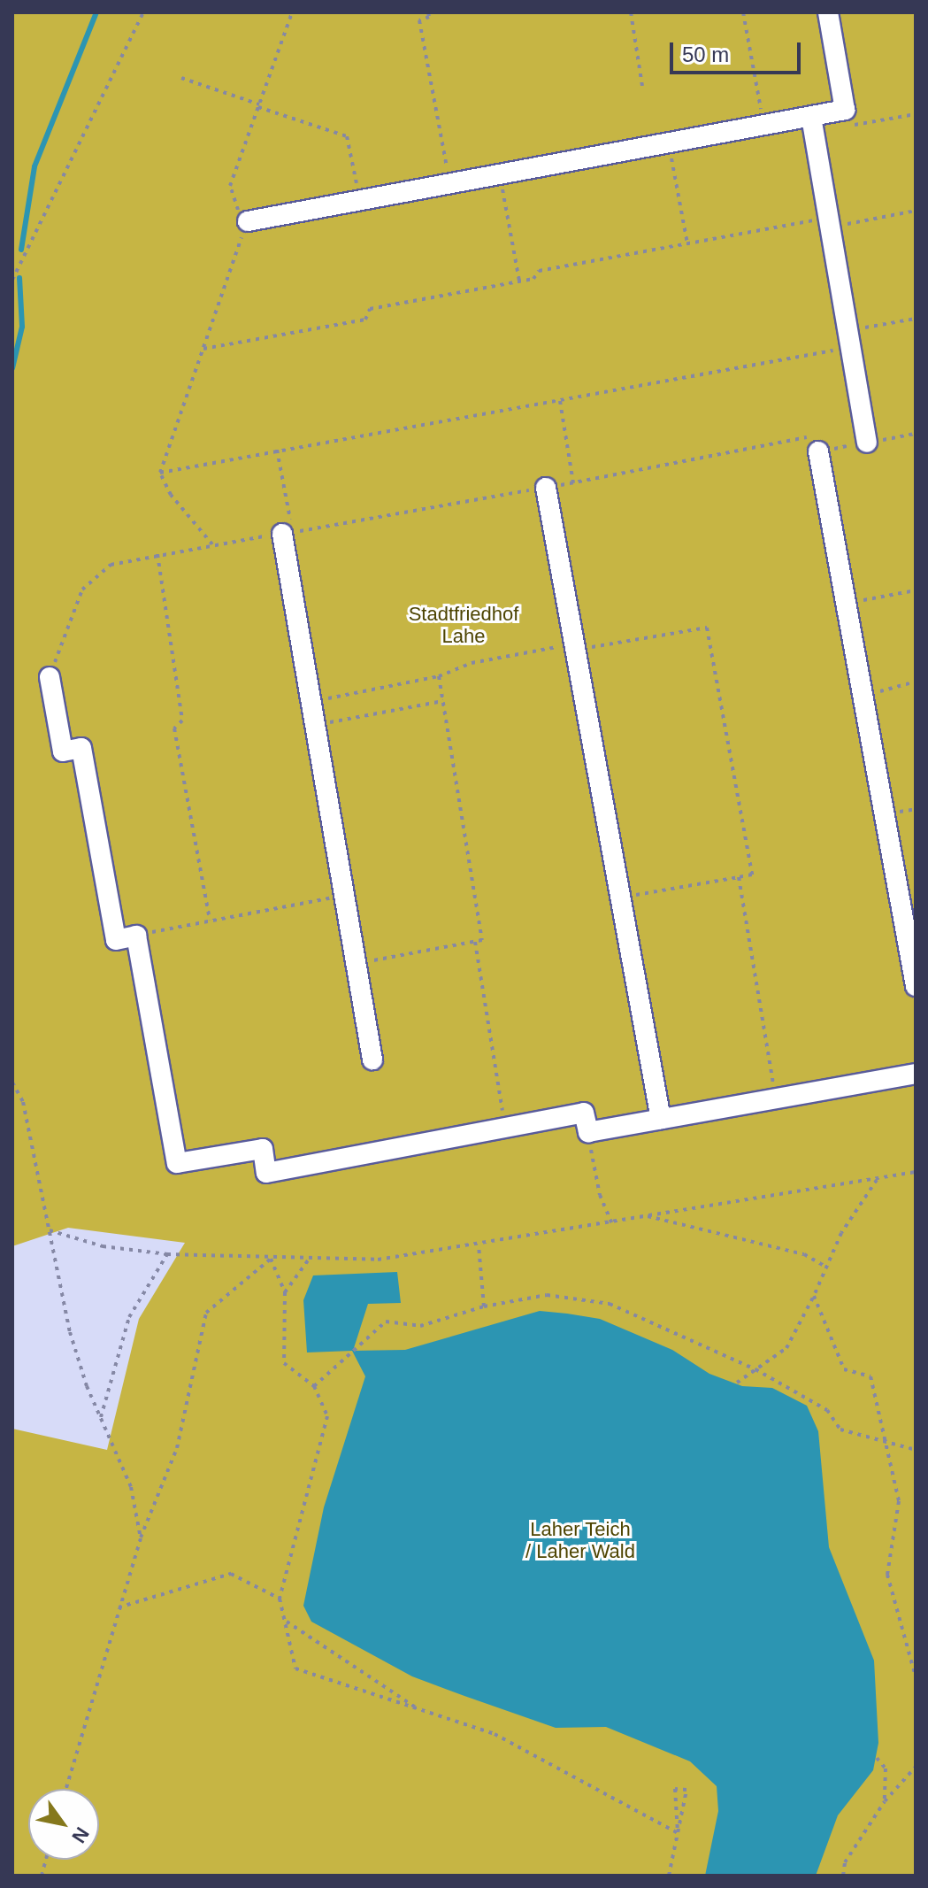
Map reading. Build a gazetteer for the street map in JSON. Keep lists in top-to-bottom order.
{
  "parks": ["Stadtfriedhof Lahe", "Laher Teich / Laher Wald"],
  "scale_bar": "50 m",
  "north": "bottom right"
}
